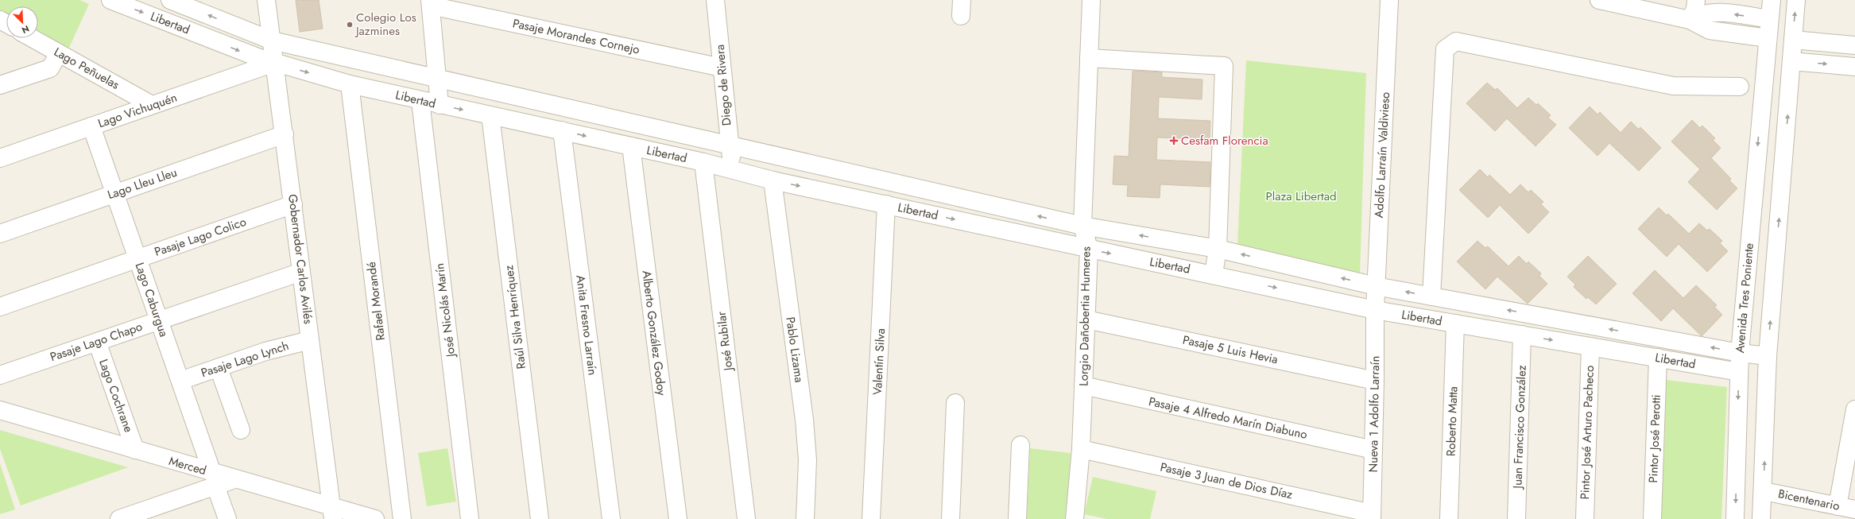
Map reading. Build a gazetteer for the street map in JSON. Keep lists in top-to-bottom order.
{
  "streets": {
    "street": [
      "Libertad",
      "Pasaje Morandes Cornejo",
      "Lago Peñuelas",
      "Diego de Rivera",
      "Lago Vichuquén",
      "Adolfo Larraín Valdivieso",
      "Lago Lleu Lleu",
      "Pasaje Lago Colico",
      "Gobernador Carlos Avilés",
      "Avenida Tres Poniente",
      "Lago Caburgua",
      "Rafael Morandé",
      "José Nicolás Marín",
      "Lorgio Dañobertia Humeres",
      "Raúl Silva Henríquez",
      "Anita Fresno Larraín",
      "Alberto González Godoy",
      "José Rubilar",
      "Pasaje Lago Chapo",
      "Pablo Lizama",
      "Pasaje 5 Luis Hevia",
      "Pasaje Lago Lynch",
      "Valentín Silva",
      "Lago Cochrane",
      "Nueva 1 Adolfo Larraín",
      "Pasaje 4 Alfredo Marín Diabuno",
      "Roberto Matta",
      "Juan Francisco González",
      "Pintor José Arturo Pacheco",
      "Pintor José Perotti",
      "Merced",
      "Pasaje 3 Juan de Dios Díaz",
      "Bicentenario"
    ]
  },
  "crossings": [
    ["Libertad", "Diego de Rivera"],
    ["Libertad", "Lago Vichuquén"],
    ["Libertad", "Adolfo Larraín Valdivieso"],
    ["Libertad", "Gobernador Carlos Avilés"],
    ["Libertad", "Avenida Tres Poniente"],
    ["Libertad", "Rafael Morandé"],
    ["Libertad", "José Nicolás Marín"],
    ["Libertad", "Lorgio Dañobertia Humeres"],
    ["Libertad", "Raúl Silva Henríquez"],
    ["Libertad", "Anita Fresno Larraín"],
    ["Libertad", "Alberto González Godoy"],
    ["Libertad", "José Rubilar"],
    ["Libertad", "Pablo Lizama"],
    ["Libertad", "Valentín Silva"],
    ["Libertad", "Nueva 1 Adolfo Larraín"],
    ["Libertad", "Roberto Matta"],
    ["Libertad", "Juan Francisco González"],
    ["Libertad", "Pintor José Arturo Pacheco"],
    ["Libertad", "Pintor José Perotti"],
    ["Pasaje Morandes Cornejo", "Diego de Rivera"],
    ["Lago Peñuelas", "Lago Vichuquén"],
    ["Lago Vichuquén", "Gobernador Carlos Avilés"],
    ["Lago Vichuquén", "Lago Caburgua"],
    ["Adolfo Larraín Valdivieso", "Nueva 1 Adolfo Larraín"],
    ["Lago Lleu Lleu", "Gobernador Carlos Avilés"],
    ["Lago Lleu Lleu", "Lago Caburgua"],
    ["Pasaje Lago Colico", "Gobernador Carlos Avilés"],
    ["Pasaje Lago Colico", "Lago Caburgua"],
    ["Gobernador Carlos Avilés", "Pasaje Lago Chapo"],
    ["Gobernador Carlos Avilés", "Pasaje Lago Lynch"],
    ["Gobernador Carlos Avilés", "Merced"],
    ["Lago Caburgua", "Pasaje Lago Chapo"],
    ["Lago Caburgua", "Pasaje Lago Lynch"],
    ["Lago Caburgua", "Merced"],
    ["Lorgio Dañobertia Humeres", "Pasaje 5 Luis Hevia"],
    ["Lorgio Dañobertia Humeres", "Pasaje 4 Alfredo Marín Diabuno"],
    ["Lorgio Dañobertia Humeres", "Pasaje 3 Juan de Dios Díaz"],
    ["Pasaje Lago Chapo", "Lago Cochrane"],
    ["Pasaje 5 Luis Hevia", "Nueva 1 Adolfo Larraín"],
    ["Lago Cochrane", "Merced"],
    ["Nueva 1 Adolfo Larraín", "Pasaje 4 Alfredo Marín Diabuno"],
    ["Nueva 1 Adolfo Larraín", "Pasaje 3 Juan de Dios Díaz"]
  ],
  "parks": ["Plaza Libertad"],
  "places": {
    "other": ["Colegio Los Jazmines"],
    "health": ["Cesfam Florencia"]
  },
  "north": "bottom right"
}
